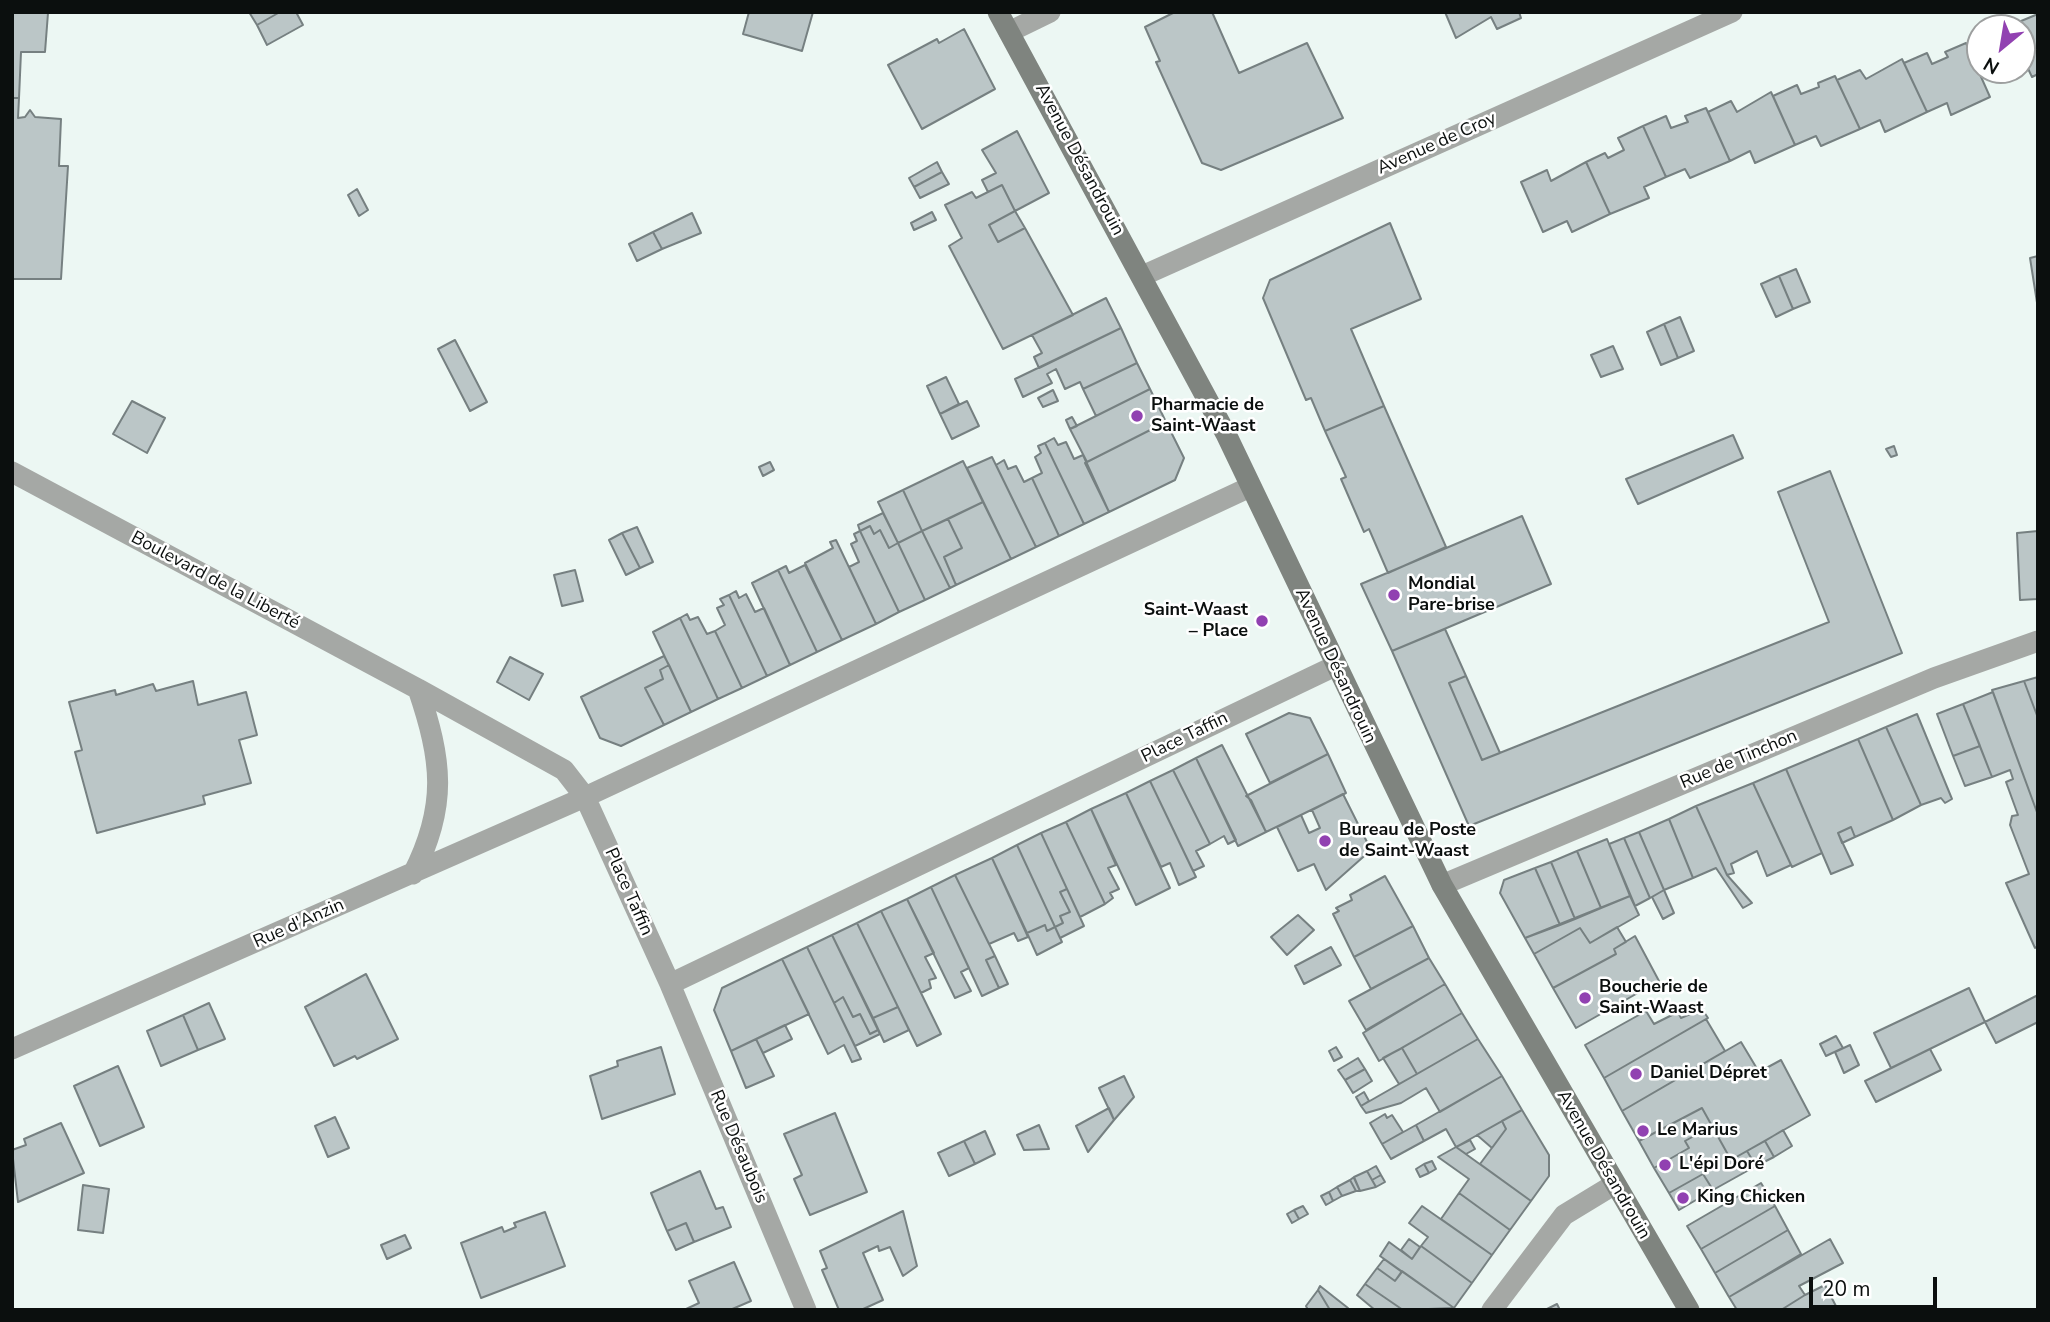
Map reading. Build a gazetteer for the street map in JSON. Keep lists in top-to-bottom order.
{
  "streets": {
    "main road": ["Avenue Désandrouin"],
    "street": [
      "Avenue de Croy",
      "Boulevard de la Liberté",
      "Place Taffin",
      "Rue de Tinchon",
      "Rue d'Anzin",
      "Rue Désaubois"
    ]
  },
  "crossings": [
    ["Avenue de Croy", "Avenue Désandrouin"],
    ["Avenue Désandrouin", "Place Taffin"],
    ["Avenue Désandrouin", "Rue de Tinchon"],
    ["Boulevard de la Liberté", "Place Taffin"],
    ["Boulevard de la Liberté", "Rue d'Anzin"],
    ["Place Taffin", "Rue d'Anzin"],
    ["Place Taffin", "Rue Désaubois"]
  ],
  "places": [
    "Pharmacie de Saint-Waast",
    "Mondial Pare-brise",
    "Saint-Waast – Place",
    "Bureau de Poste de Saint-Waast",
    "Boucherie de Saint-Waast",
    "Daniel Dépret",
    "Le Marius",
    "L'épi Doré",
    "King Chicken"
  ],
  "scale_bar": "20 m",
  "north": "bottom left"
}
